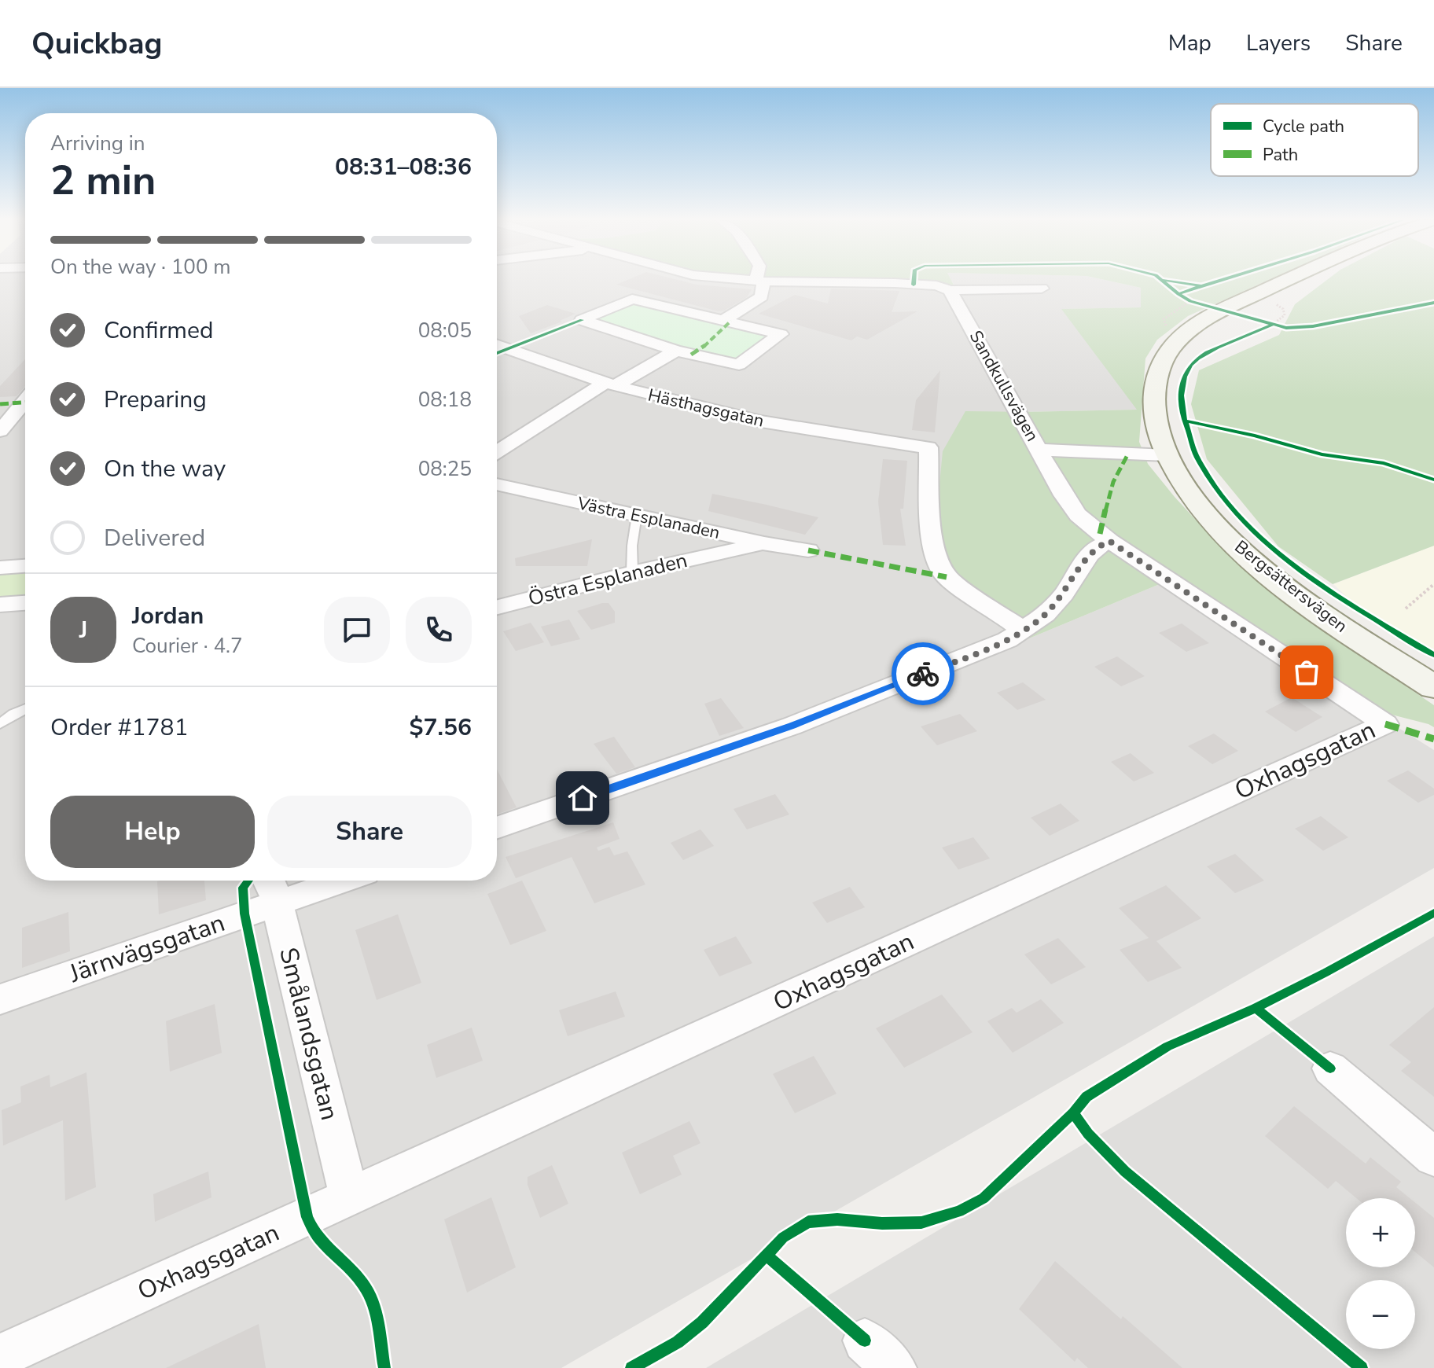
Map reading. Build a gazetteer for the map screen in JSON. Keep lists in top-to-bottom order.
{
  "streets": {
    "street": [
      "Sandkullsvägen",
      "Hästhagsgatan",
      "Västra Esplanaden",
      "Östra Esplanaden",
      "Bergsättersvägen",
      "Oxhagsgatan",
      "Järnvägsgatan",
      "Smålandsgatan"
    ]
  },
  "crossings": [
    ["Sandkullsvägen", "Bergsättersvägen"],
    ["Sandkullsvägen", "Oxhagsgatan"],
    ["Västra Esplanaden", "Östra Esplanaden"],
    ["Oxhagsgatan", "Smålandsgatan"],
    ["Järnvägsgatan", "Smålandsgatan"]
  ],
  "legend": ["Cycle path", "Path"],
  "page": {
    "header": "Quickbag",
    "nav": ["Map", "Layers", "Share"],
    "heading": ["2 min", "Arriving in", "08:31–08:36"],
    "panel": [
      "Jordan",
      "Courier · 4.7",
      "Order #1781",
      "$7.56"
    ],
    "bar": "On the way · 100 m",
    "list": [
      ["Confirmed", "08:05"],
      ["Preparing", "08:18"],
      ["On the way", "08:25"],
      "Delivered"
    ],
    "round": "J",
    "buttons": ["Help", "Share"],
    "map_buttons": ["+", "−"]
  }
}
